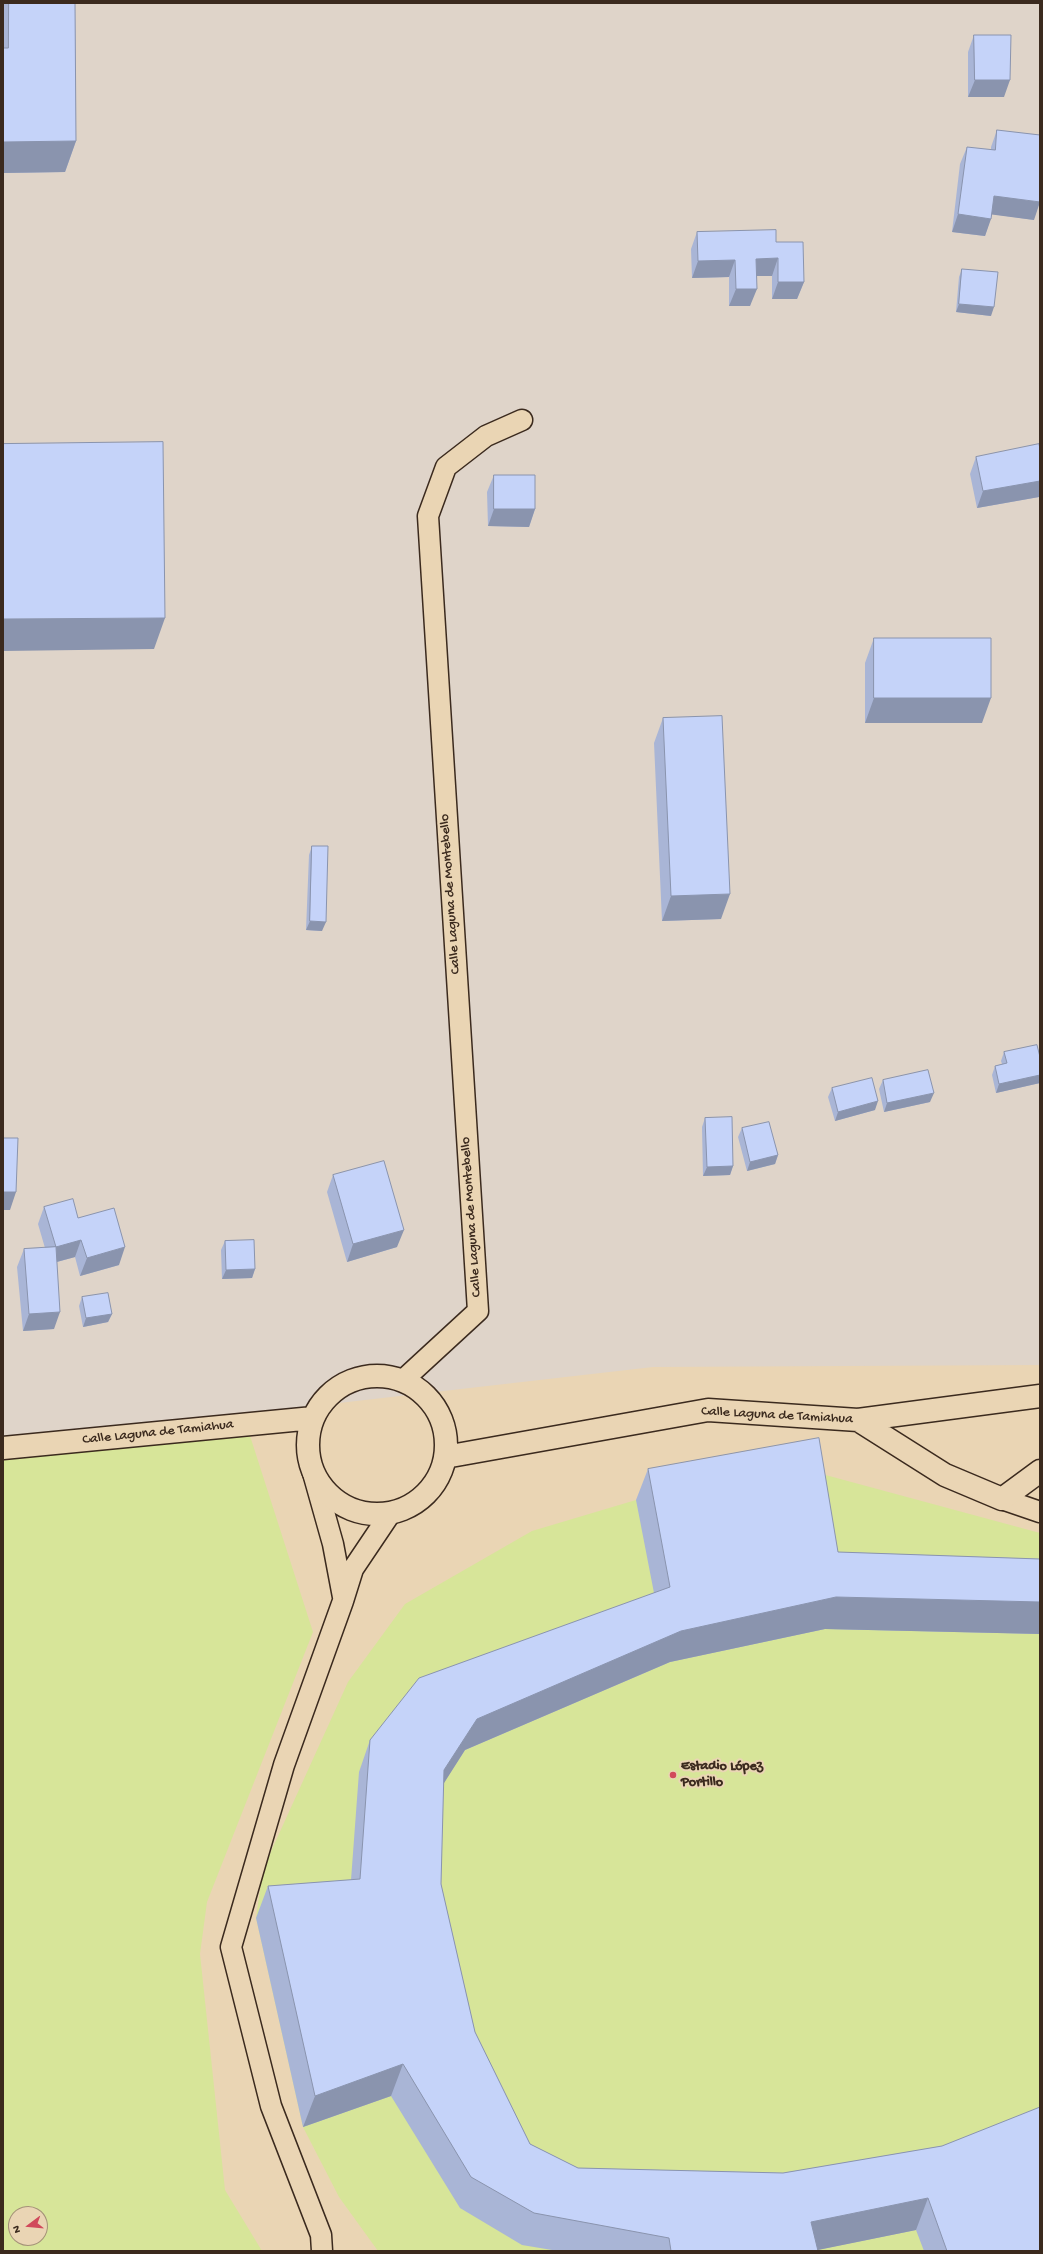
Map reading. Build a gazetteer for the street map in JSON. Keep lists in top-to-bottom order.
{
  "streets": {
    "street": ["Calle Laguna de Tamiahua"],
    "lane": ["Calle Laguna de Montebello"]
  },
  "crossings": [
    ["Calle Laguna de Montebello", "Calle Laguna de Tamiahua"]
  ],
  "places": ["Estadio López Portillo"],
  "north": "left"
}
